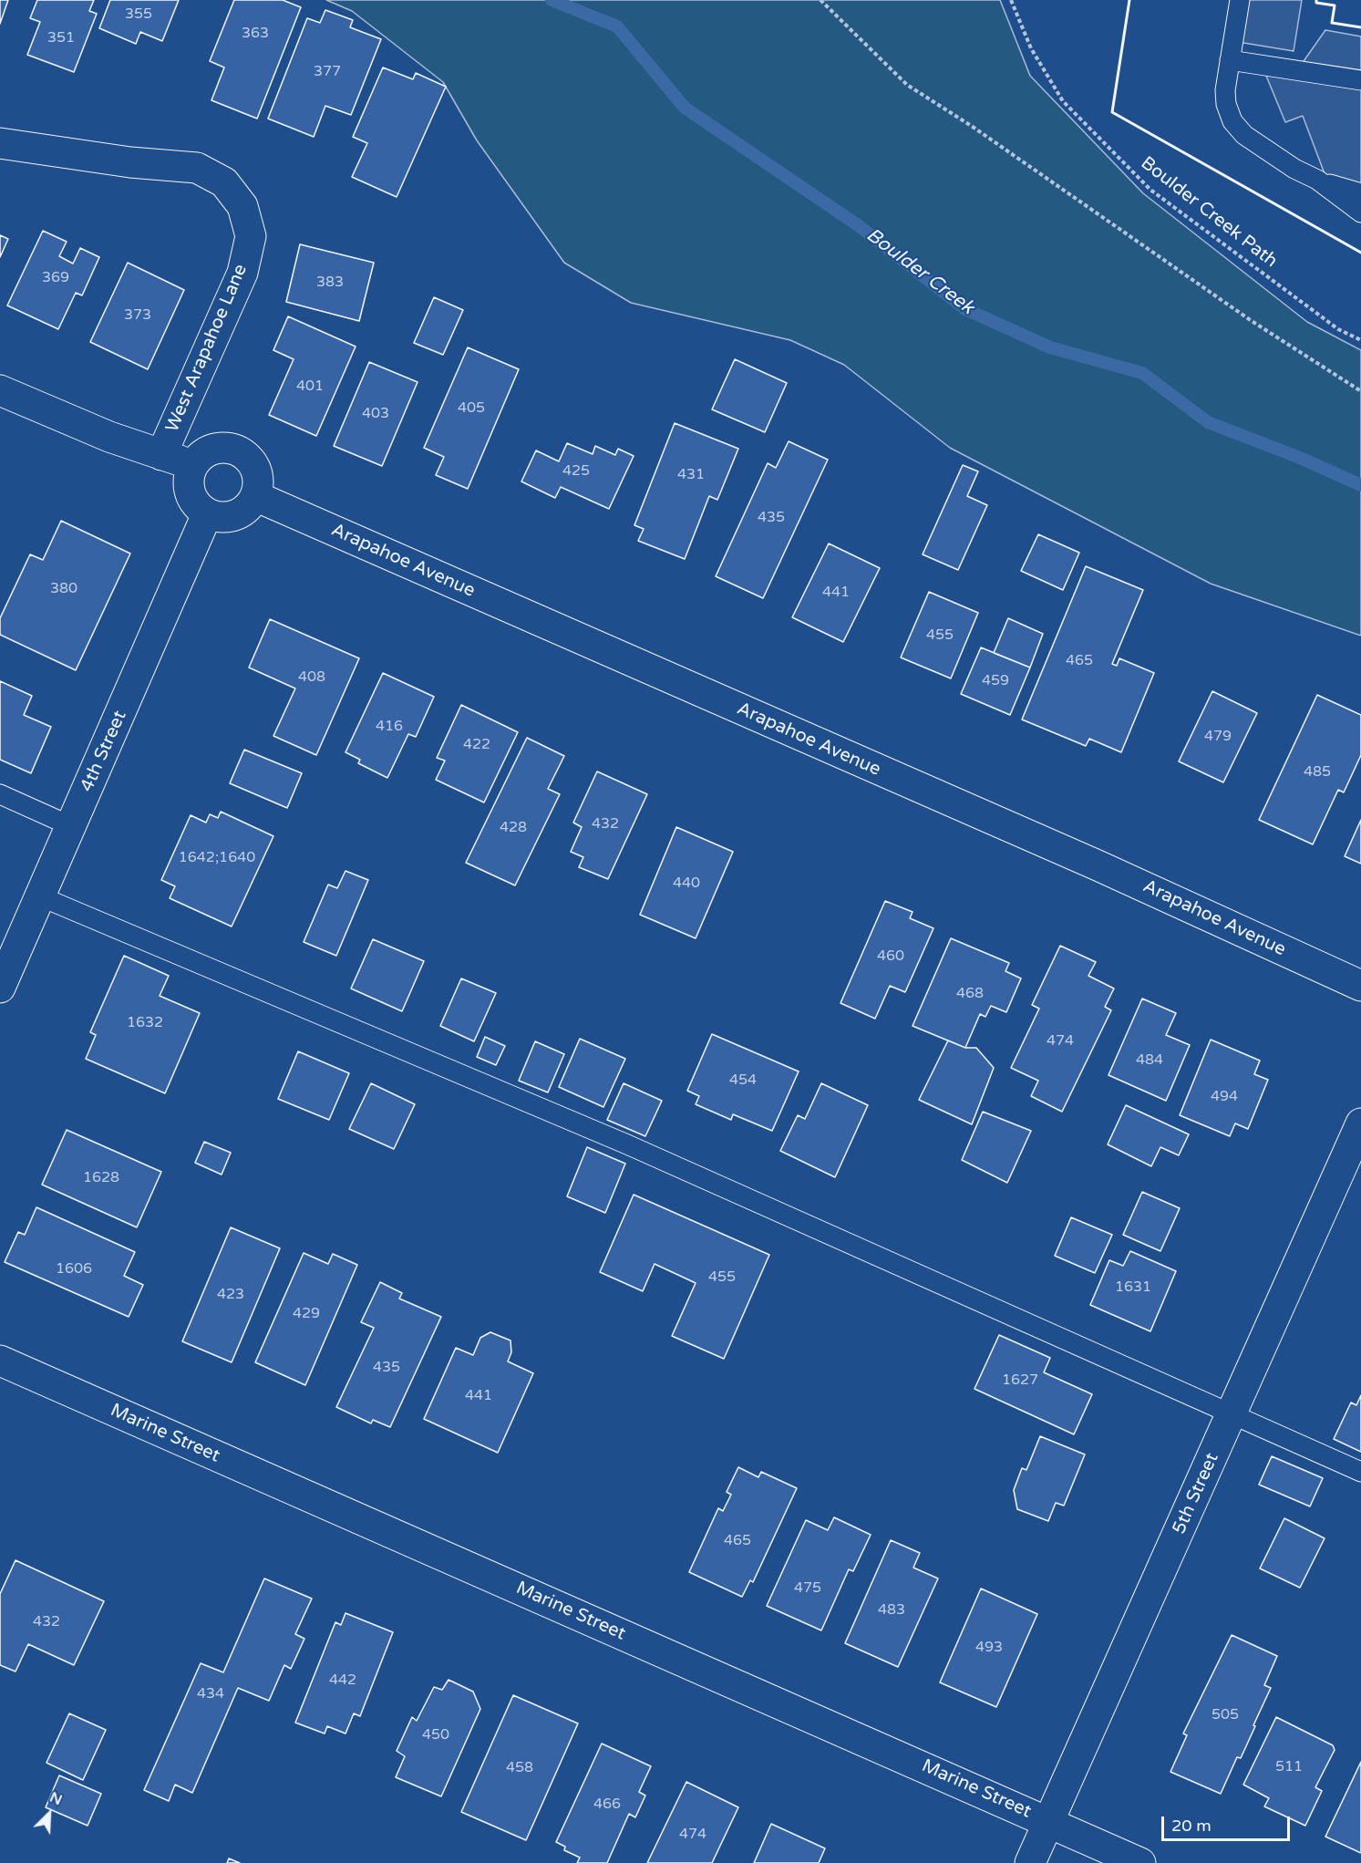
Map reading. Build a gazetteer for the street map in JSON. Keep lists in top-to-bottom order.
{
  "streets": {
    "street": [
      "West Arapahoe Lane",
      "Arapahoe Avenue",
      "4th Street",
      "Marine Street",
      "5th Street"
    ],
    "path": ["Boulder Creek Path"]
  },
  "crossings": [
    ["Arapahoe Avenue", "4th Street"],
    ["Marine Street", "5th Street"]
  ],
  "water": ["Boulder Creek"],
  "house_numbers": [
    "355",
    "363",
    "351",
    "377",
    "369",
    "383",
    "373",
    "401",
    "405",
    "403",
    "425",
    "431",
    "435",
    "380",
    "441",
    "455",
    "465",
    "408",
    "459",
    "416",
    "479",
    "422",
    "485",
    "432",
    "428",
    "1642;1640",
    "440",
    "460",
    "468",
    "1632",
    "474",
    "484",
    "454",
    "494",
    "1628",
    "1606",
    "455",
    "1631",
    "423",
    "429",
    "435",
    "1627",
    "441",
    "465",
    "475",
    "483",
    "432",
    "493",
    "442",
    "434",
    "505",
    "450",
    "511",
    "458",
    "466",
    "474"
  ],
  "scale_bar": "20 m",
  "north": "top right"
}
